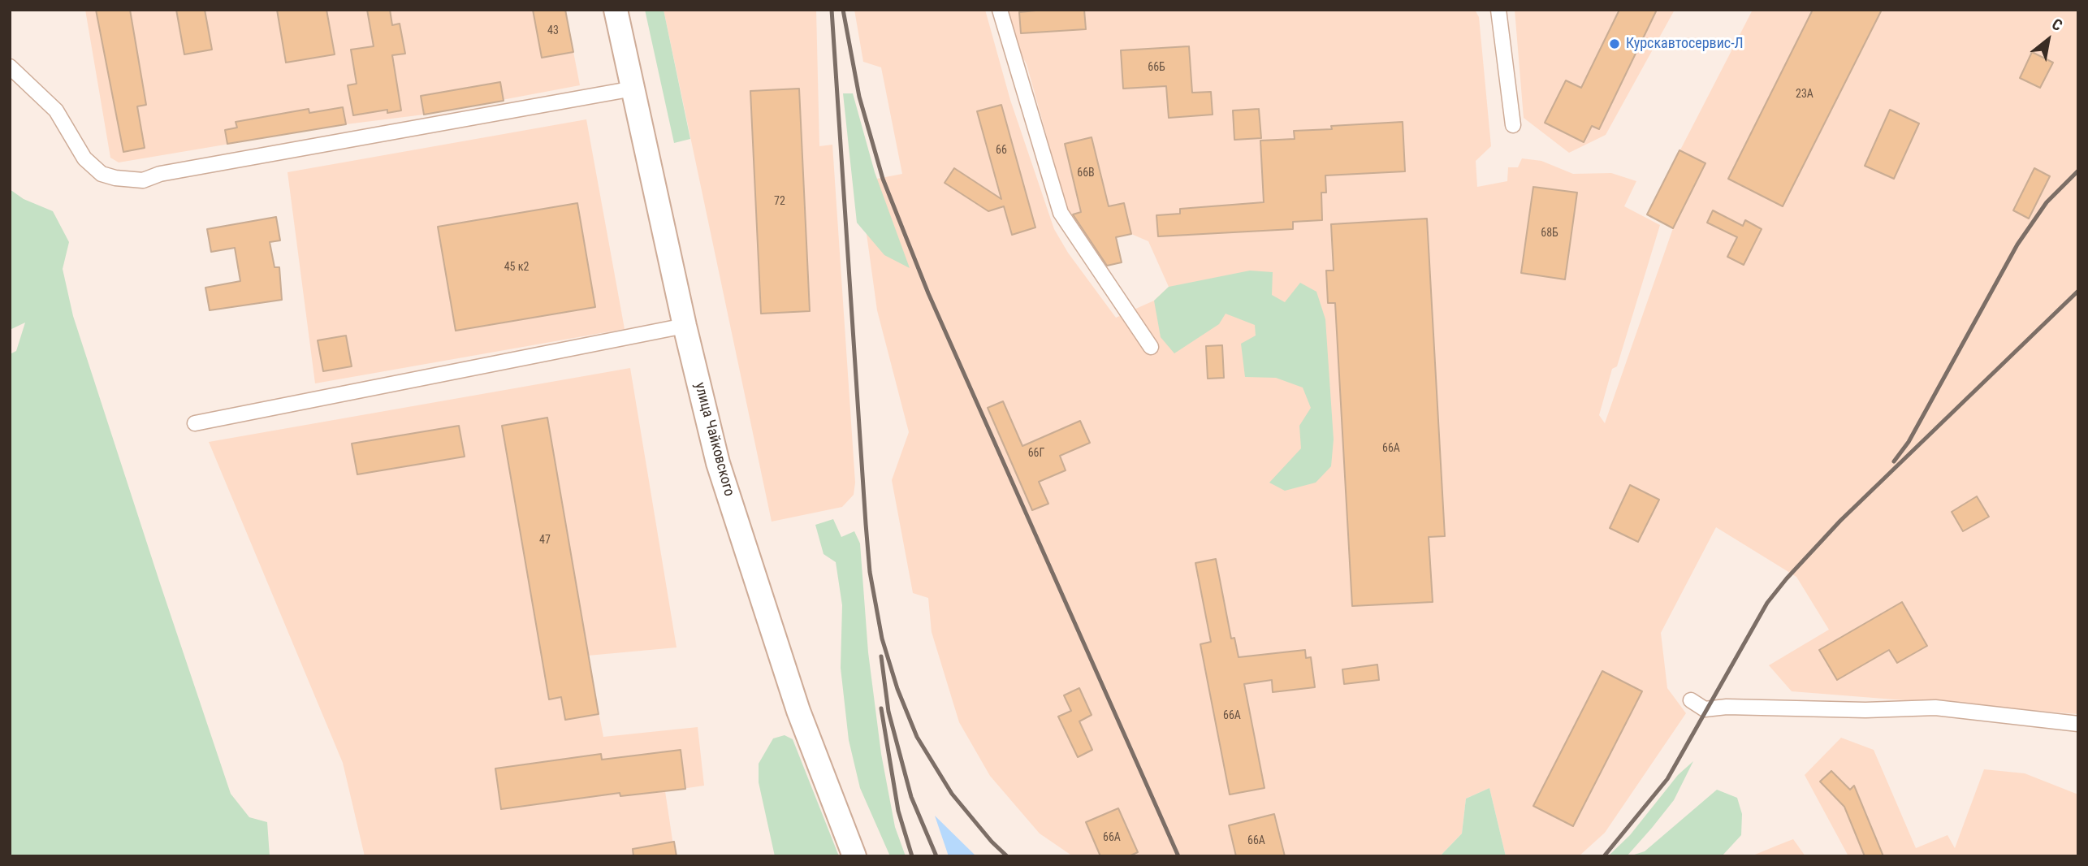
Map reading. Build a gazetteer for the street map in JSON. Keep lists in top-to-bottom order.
{
  "streets": {
    "main road": ["улица Чайковского"]
  },
  "places": ["Курскавтосервис-Л"],
  "house_numbers": [
    "43",
    "66Б",
    "23А",
    "66",
    "66В",
    "72",
    "68Б",
    "45 к2",
    "66А",
    "66Г",
    "47",
    "66А",
    "66А",
    "66А"
  ],
  "north": "top right"
}
